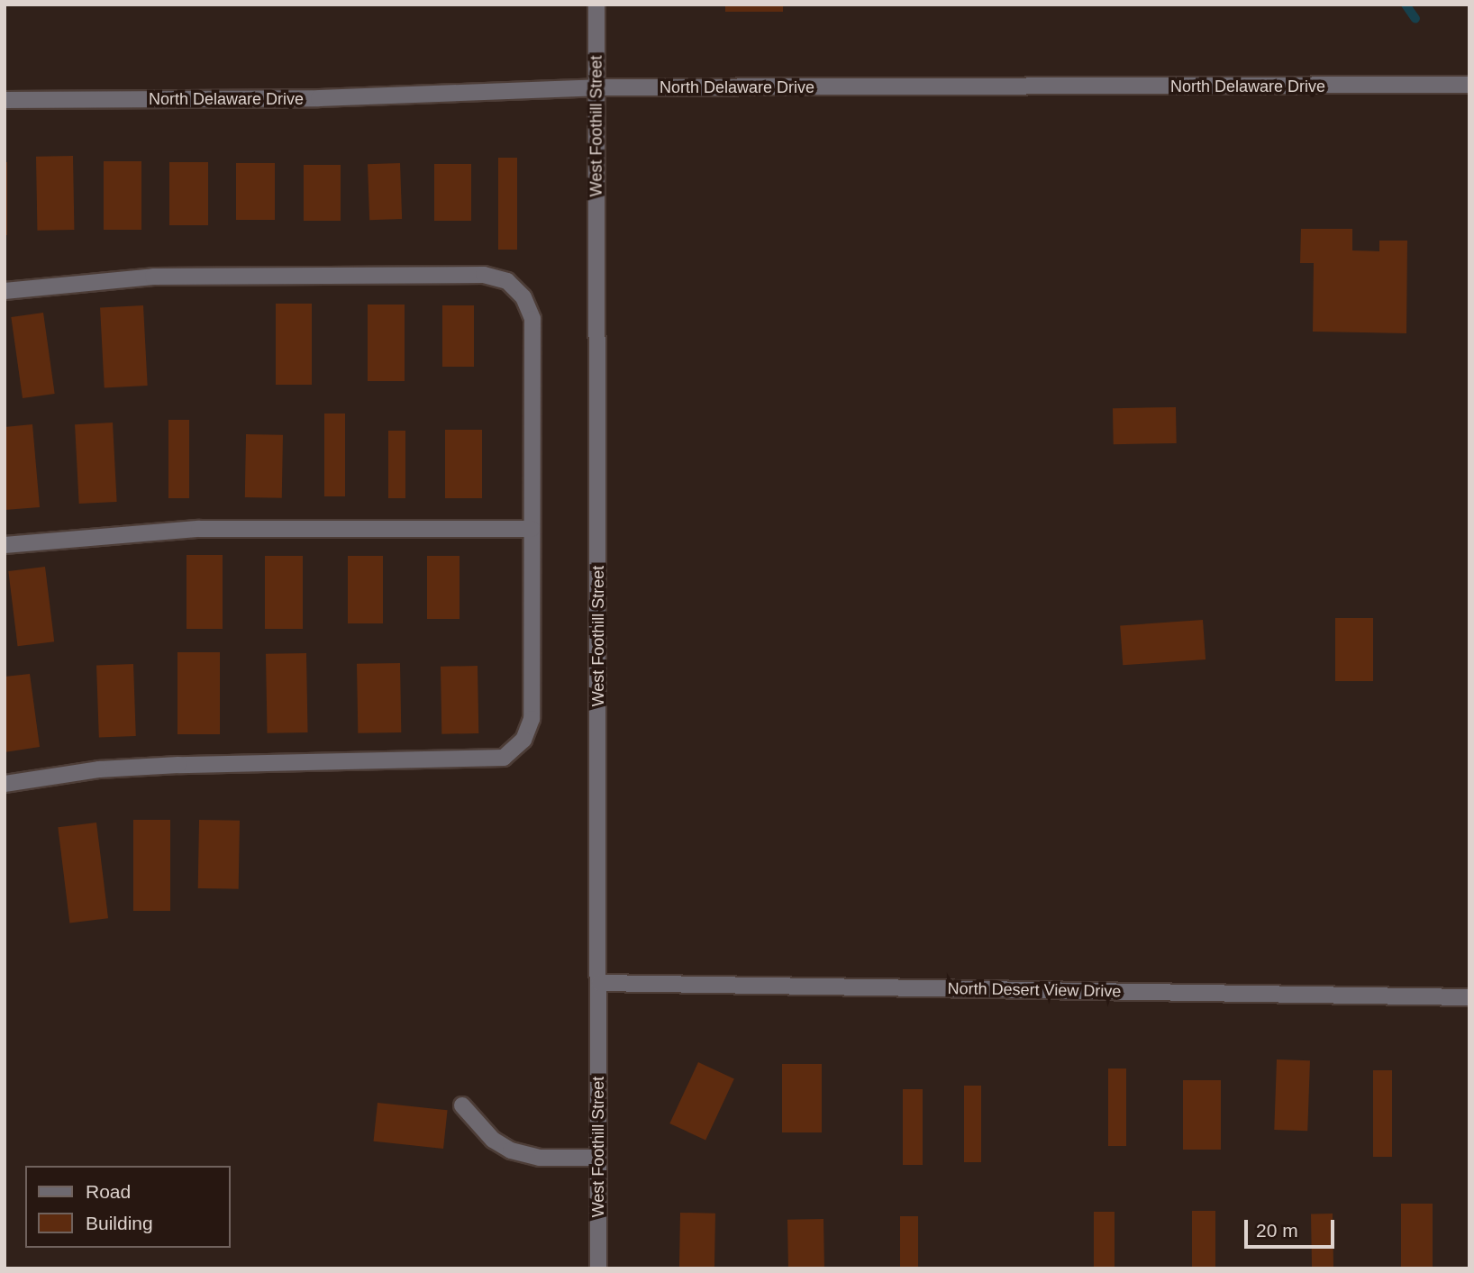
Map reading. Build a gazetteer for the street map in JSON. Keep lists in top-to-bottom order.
{
  "streets": {
    "street": ["North Delaware Drive", "West Foothill Street", "North Desert View Drive"]
  },
  "crossings": [
    ["North Delaware Drive", "West Foothill Street"],
    ["West Foothill Street", "North Desert View Drive"]
  ],
  "legend": ["Road", "Building"],
  "scale_bar": "20 m"
}
